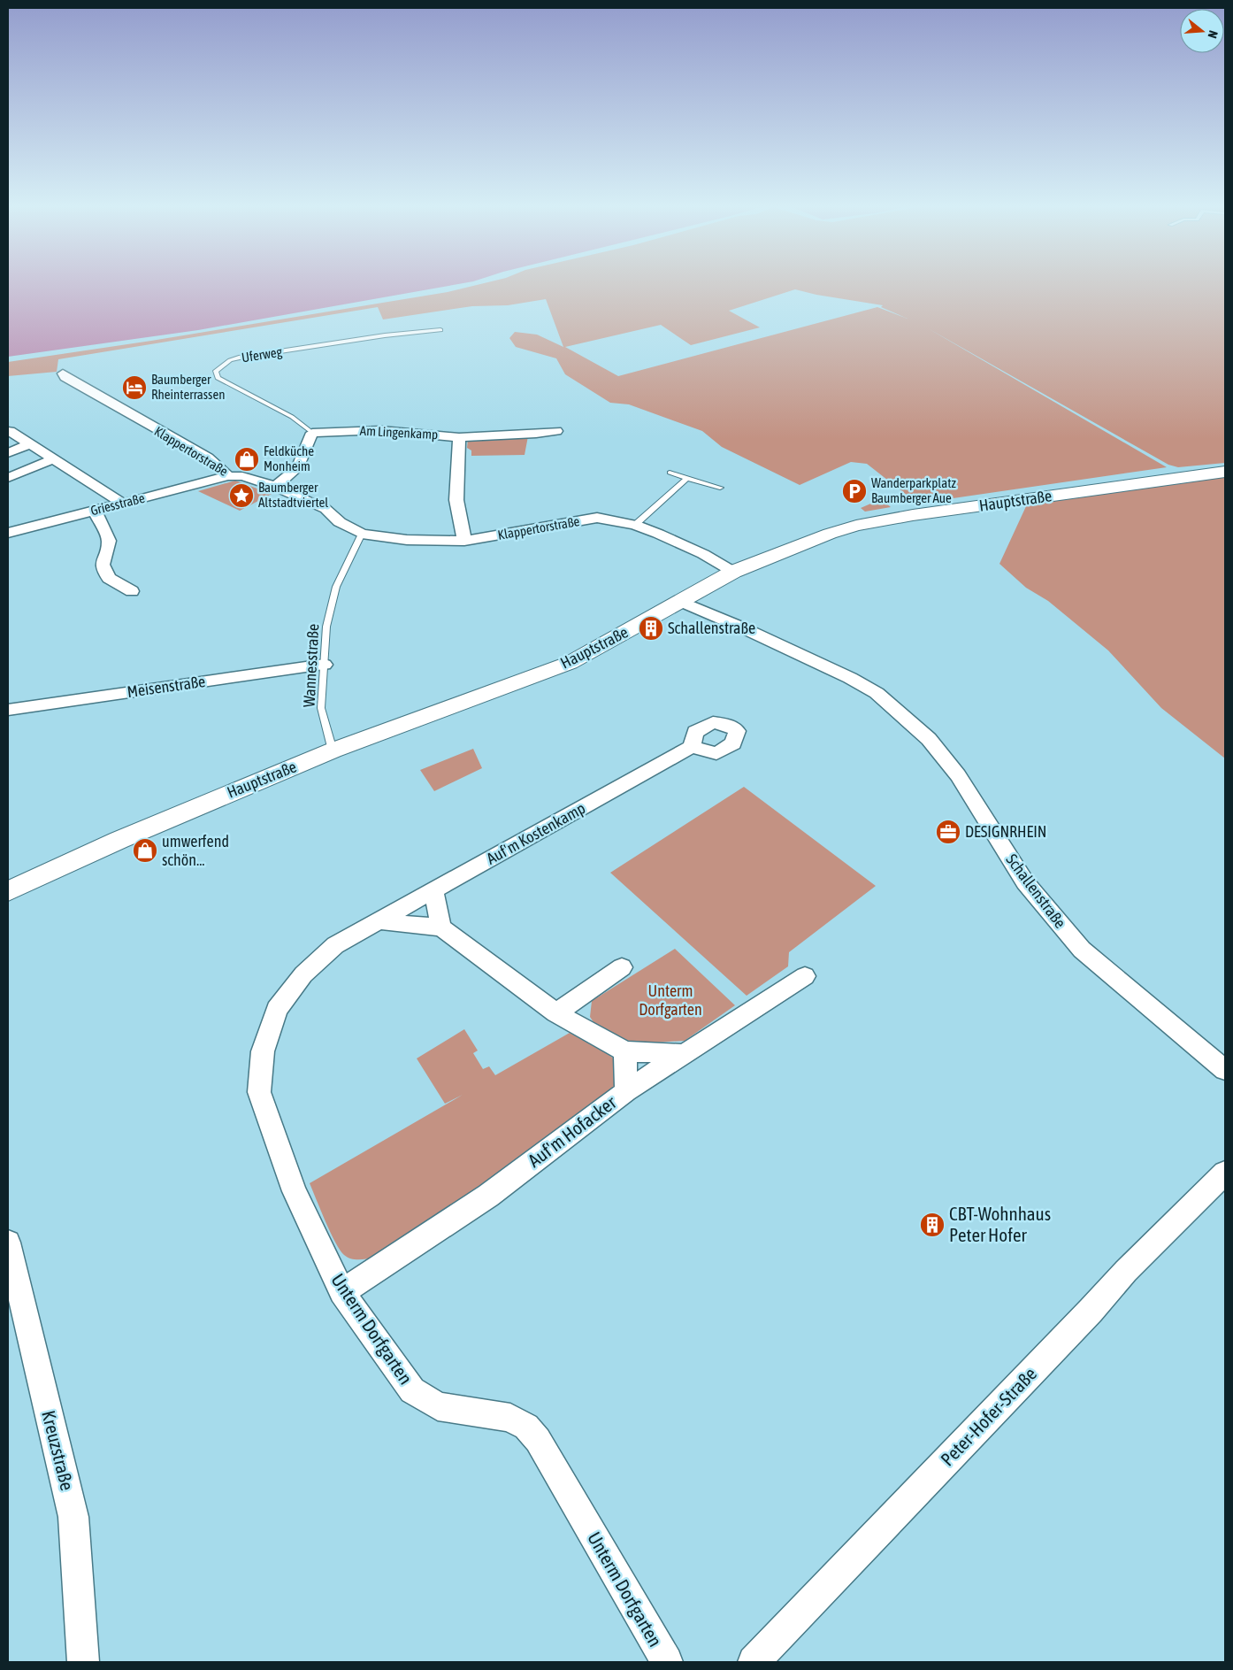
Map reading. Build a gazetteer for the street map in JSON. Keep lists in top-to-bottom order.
{
  "streets": {
    "street": [
      "Am Lingenkamp",
      "Klappertorstraße",
      "Hauptstraße",
      "Griesstraße",
      "Meisenstraße",
      "Auf'm Kostenkamp",
      "Schallenstraße",
      "Auf'm Hofacker",
      "Unterm Dorfgarten",
      "Peter-Hofer-Straße",
      "Kreuzstraße"
    ],
    "lane": ["Uferweg", "Wannesstraße"]
  },
  "crossings": [
    ["Uferweg", "Am Lingenkamp"],
    ["Am Lingenkamp", "Klappertorstraße"],
    ["Klappertorstraße", "Hauptstraße"],
    ["Klappertorstraße", "Griesstraße"],
    ["Klappertorstraße", "Wannesstraße"],
    ["Hauptstraße", "Wannesstraße"],
    ["Hauptstraße", "Schallenstraße"],
    ["Wannesstraße", "Meisenstraße"],
    ["Auf'm Kostenkamp", "Unterm Dorfgarten"],
    ["Auf'm Hofacker", "Unterm Dorfgarten"]
  ],
  "parks": ["Unterm Dorfgarten"],
  "places": {
    "hotel": ["Baumberger Rheinterrassen"],
    "shop": ["Feldküche Monheim", "umwerfend schön..."],
    "parking": ["Wanderparkplatz Baumberger Aue"],
    "place": ["Baumberger Altstadtviertel"],
    "building": ["Schallenstraße", "CBT-Wohnhaus Peter Hofer"],
    "office": ["DESIGNRHEIN"]
  },
  "north": "right"
}
